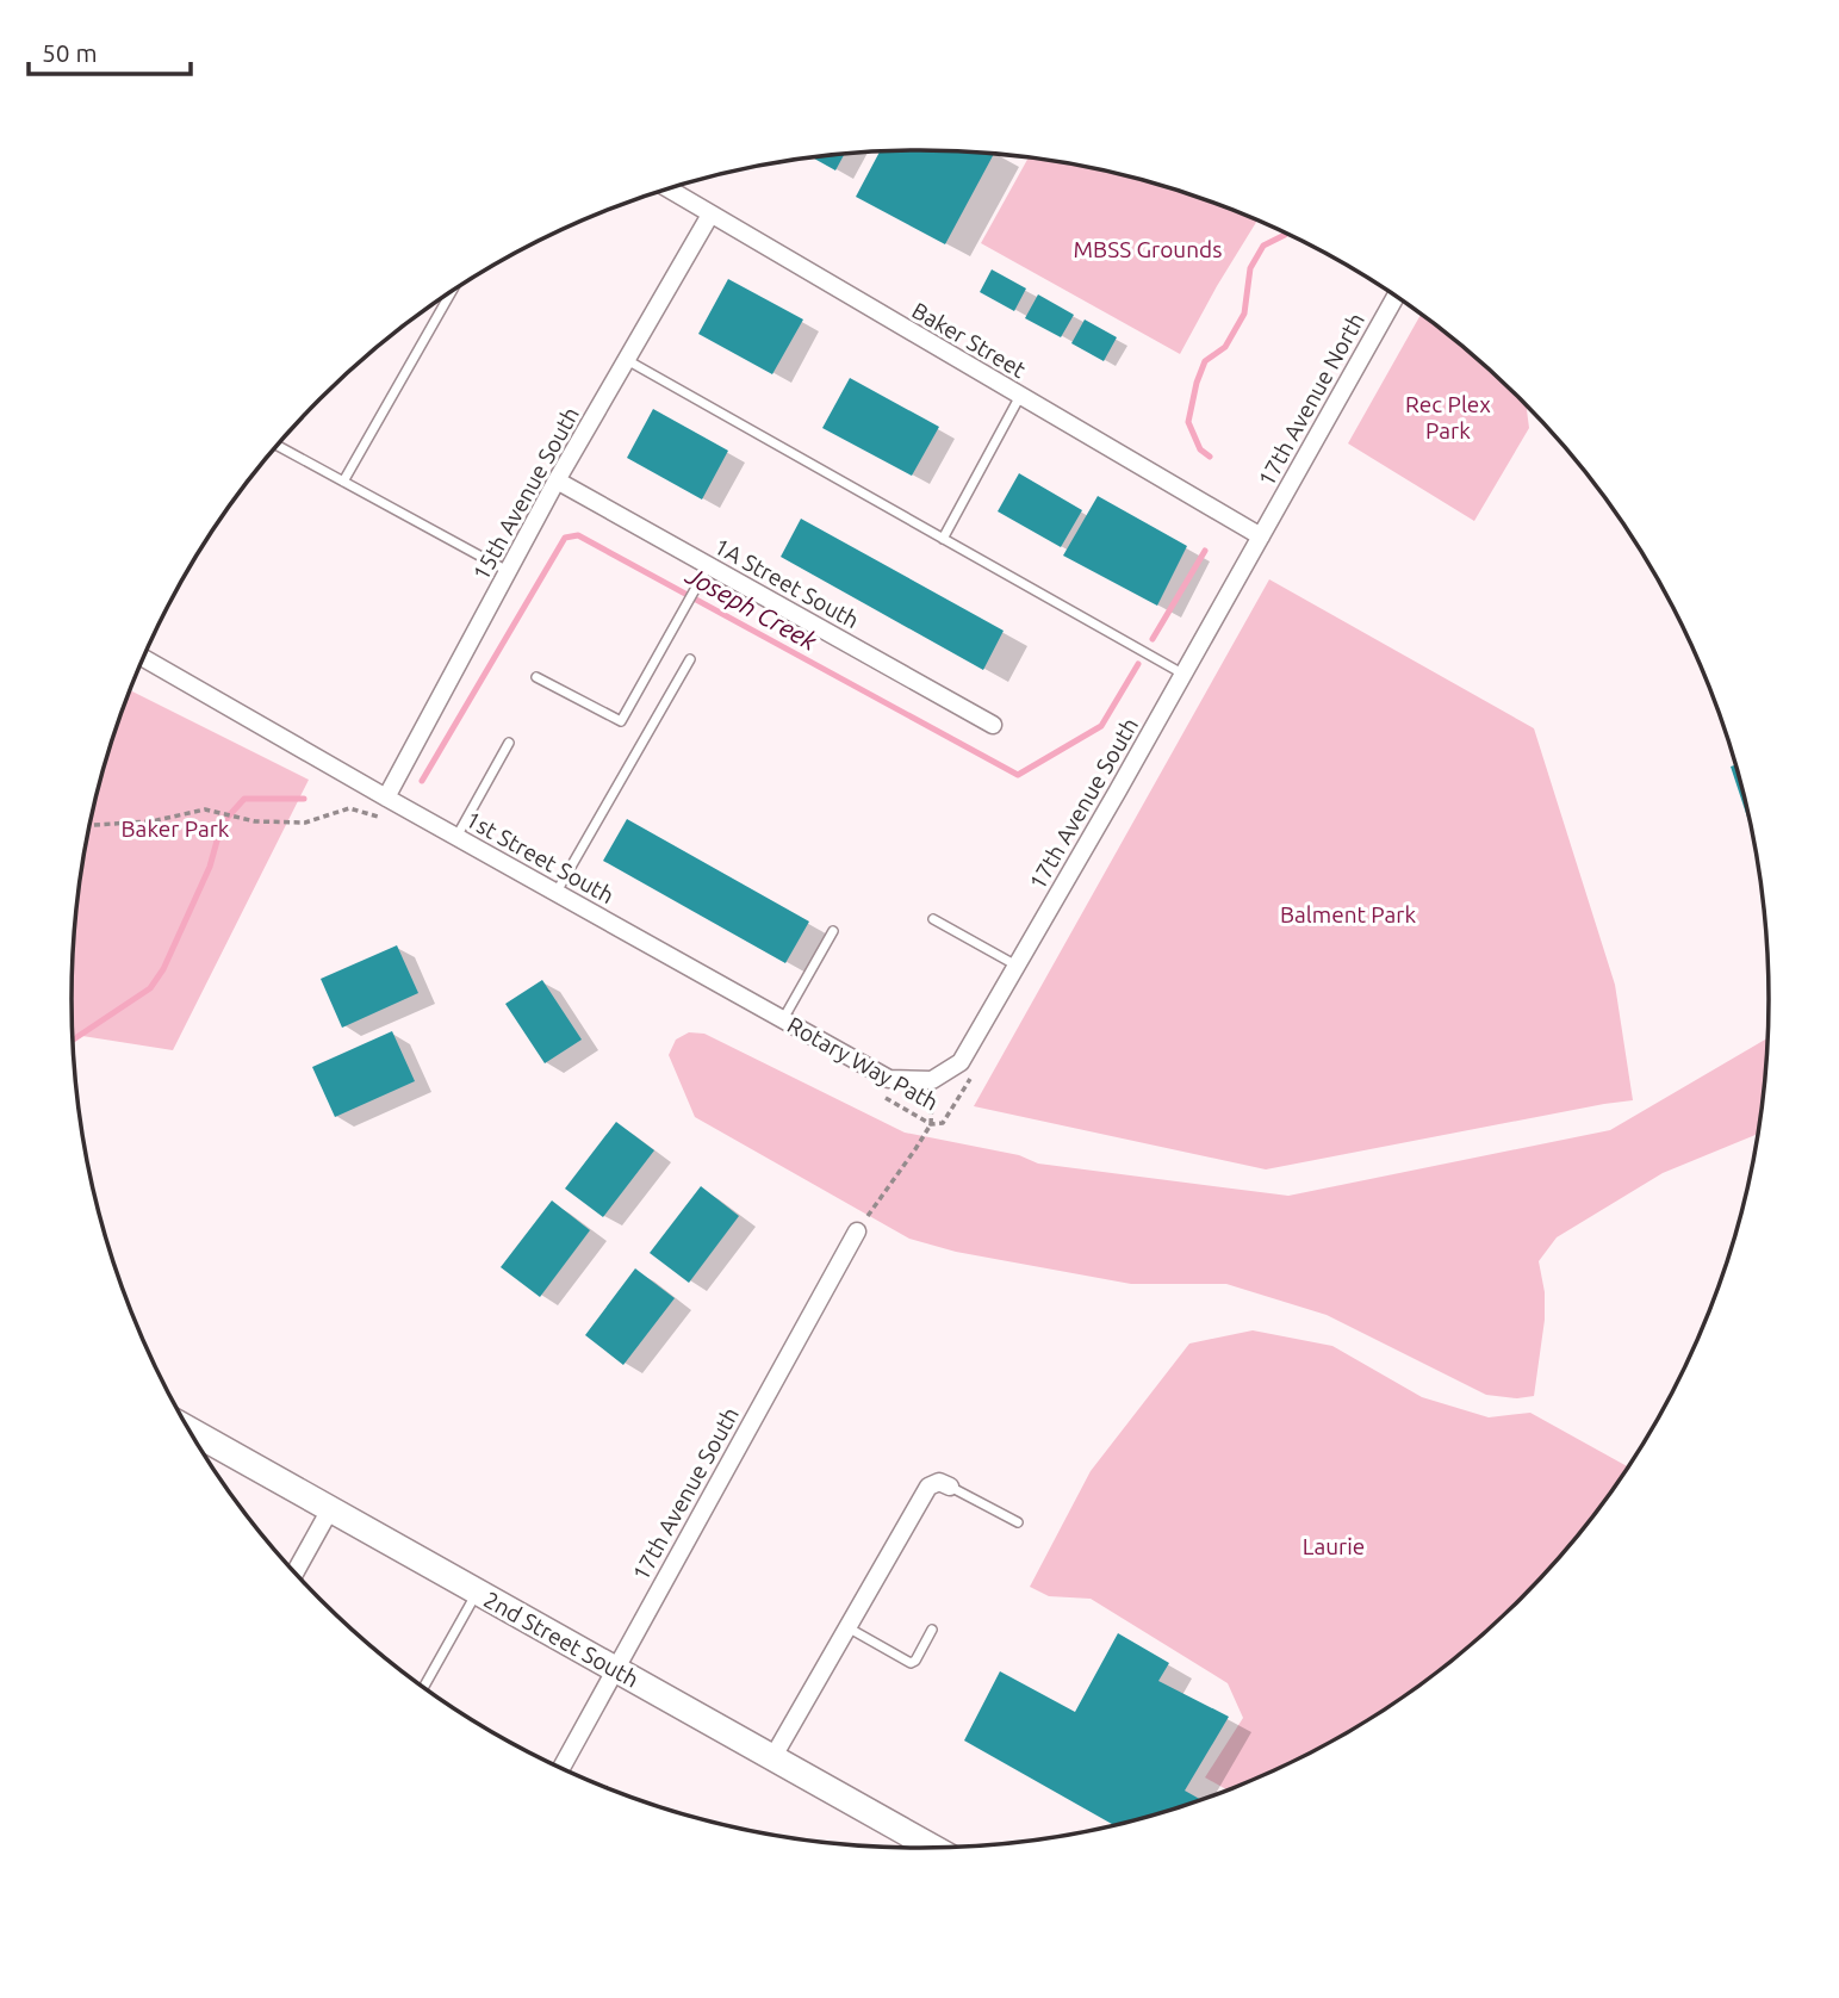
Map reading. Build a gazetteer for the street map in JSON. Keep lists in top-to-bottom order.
{
  "streets": {
    "main road": ["2nd Street South"],
    "street": [
      "Baker Street",
      "17th Avenue North",
      "15th Avenue South",
      "1A Street South",
      "17th Avenue South",
      "1st Street South"
    ],
    "path": ["Rotary Way Path"]
  },
  "crossings": [
    ["Baker Street", "17th Avenue North"],
    ["Baker Street", "15th Avenue South"],
    ["Baker Street", "17th Avenue South"],
    ["17th Avenue North", "17th Avenue South"],
    ["15th Avenue South", "1A Street South"],
    ["15th Avenue South", "1st Street South"],
    ["17th Avenue South", "1st Street South"],
    ["17th Avenue South", "2nd Street South"]
  ],
  "water": ["Joseph Creek"],
  "parks": [
    "MBSS Grounds",
    "Rec Plex Park",
    "Baker Park",
    "Balment Park",
    "Laurie"
  ],
  "scale_bar": "50 m"
}
